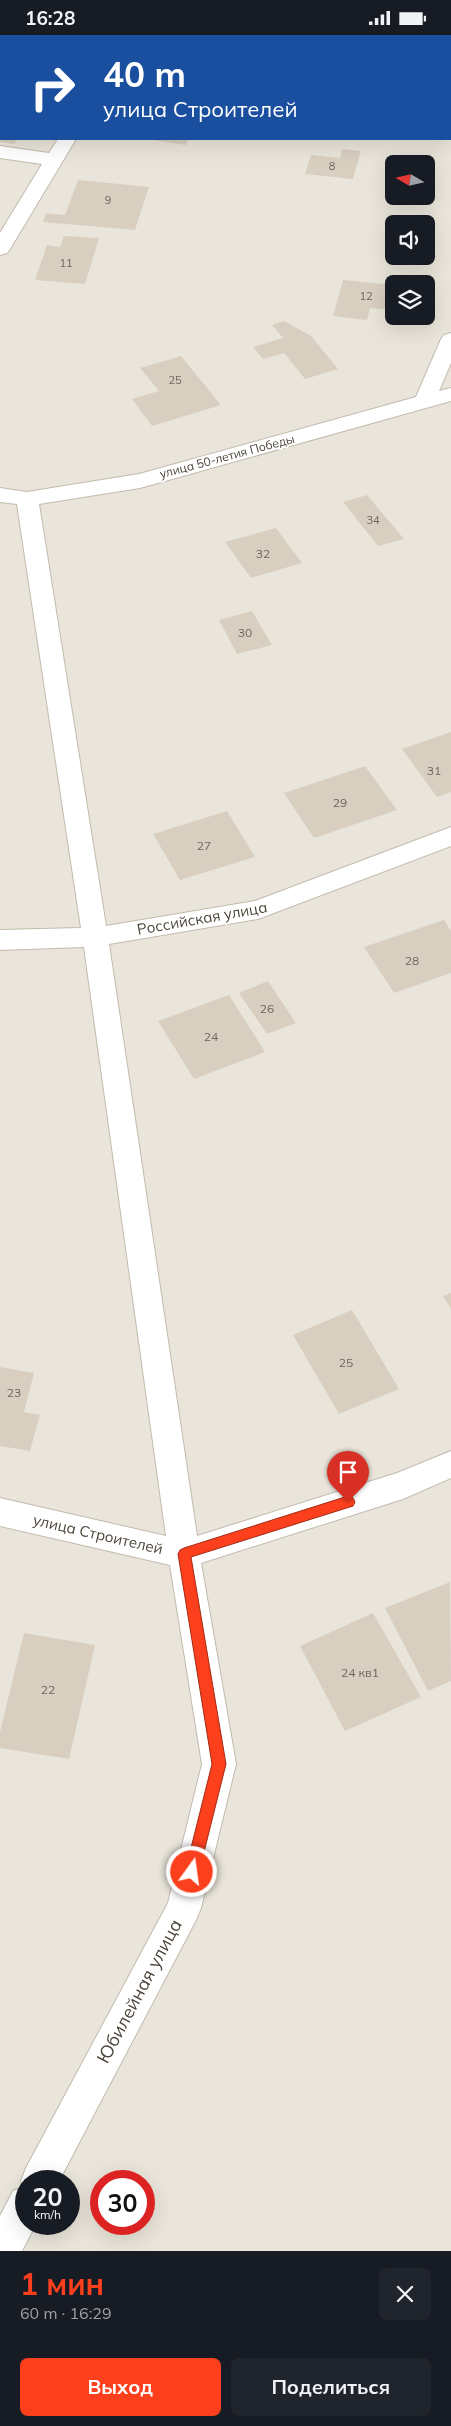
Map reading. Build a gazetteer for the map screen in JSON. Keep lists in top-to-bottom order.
{
  "streets": {
    "street": [
      "улица 50-летия Победы",
      "Российская улица",
      "улица Строителей",
      "Юбилейная улица"
    ]
  },
  "crossings": [
    ["улица 50-летия Победы", "Юбилейная улица"],
    ["Российская улица", "Юбилейная улица"],
    ["улица Строителей", "Юбилейная улица"]
  ],
  "house_numbers": [
    "8",
    "9",
    "11",
    "12",
    "25",
    "34",
    "32",
    "30",
    "31",
    "29",
    "27",
    "28",
    "26",
    "24",
    "25",
    "23",
    "24 кв1",
    "22"
  ],
  "north": "left",
  "page": {
    "status": "16:28",
    "turn": ["40 m", "улица Строителей"],
    "speed": "20 km/h",
    "limit": "30",
    "heading": ["1 мин", "60 m · 16:29"],
    "buttons": ["Выход", "Поделиться"]
  }
}
